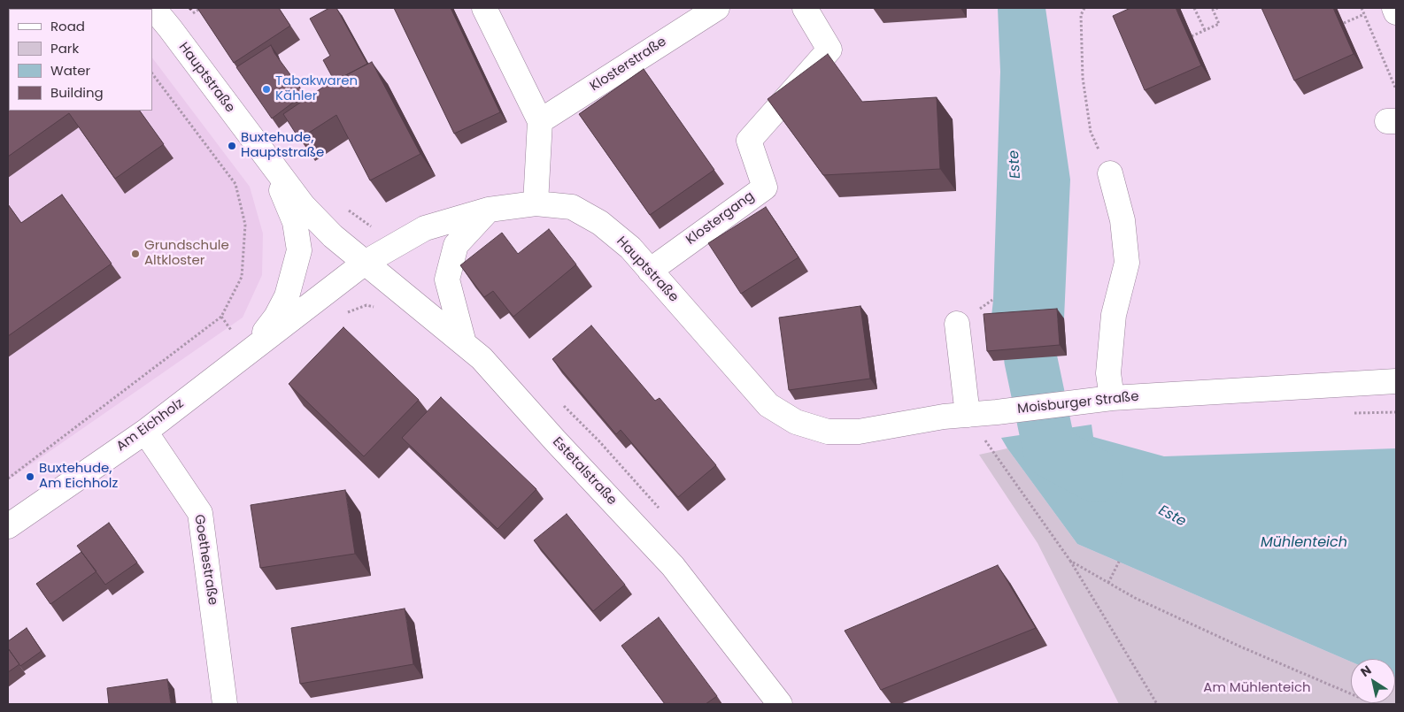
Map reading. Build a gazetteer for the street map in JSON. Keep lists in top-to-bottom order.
{
  "streets": {
    "street": [
      "Klosterstraße",
      "Hauptstraße",
      "Klostergang",
      "Moisburger Straße",
      "Am Eichholz",
      "Estetalstraße",
      "Goethestraße"
    ]
  },
  "crossings": [
    ["Hauptstraße", "Klostergang"],
    ["Hauptstraße", "Moisburger Straße"],
    ["Hauptstraße", "Am Eichholz"],
    ["Hauptstraße", "Estetalstraße"],
    ["Am Eichholz", "Estetalstraße"],
    ["Am Eichholz", "Goethestraße"]
  ],
  "water": ["Este", "Mühlenteich"],
  "parks": ["Am Mühlenteich"],
  "places": [
    "Tabakwaren Kähler",
    "Buxtehude, Hauptstraße",
    "Grundschule Altkloster",
    "Buxtehude, Am Eichholz"
  ],
  "legend": [
    "Road",
    "Park",
    "Water",
    "Building"
  ],
  "north": "top left"
}
